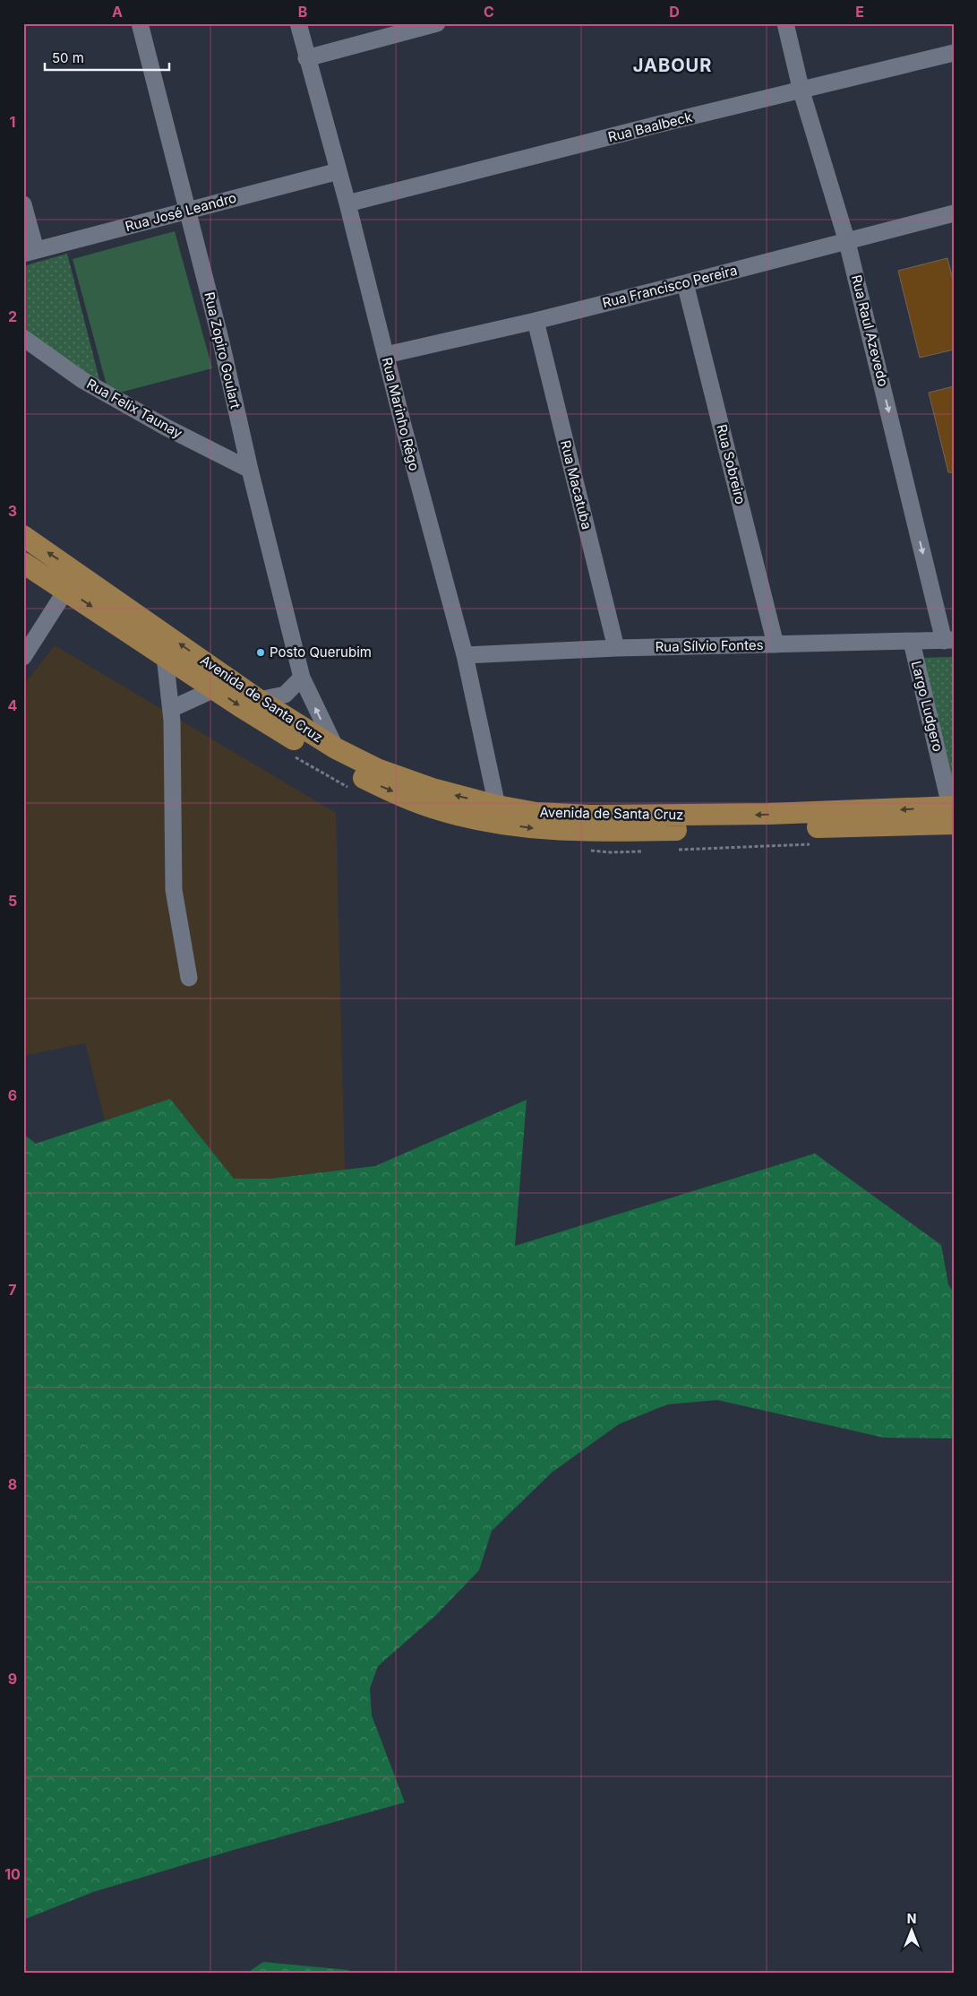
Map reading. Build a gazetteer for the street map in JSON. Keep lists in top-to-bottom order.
{
  "streets": {
    "main road": ["Avenida de Santa Cruz"],
    "street": [
      "Rua Baalbeck",
      "Rua José Leandro",
      "Rua Francisco Pereira",
      "Rua Raul Azevedo",
      "Rua Zopiro Goulart",
      "Rua Felix Taunay",
      "Rua Marinho Rêgo",
      "Rua Sobreiro",
      "Rua Macatuba",
      "Rua Sílvio Fontes",
      "Largo Ludgero"
    ]
  },
  "crossings": [
    ["Rua Baalbeck", "Rua Raul Azevedo"],
    ["Rua Baalbeck", "Rua Marinho Rêgo"],
    ["Rua José Leandro", "Rua Zopiro Goulart"],
    ["Rua José Leandro", "Rua Marinho Rêgo"],
    ["Rua Francisco Pereira", "Rua Raul Azevedo"],
    ["Rua Francisco Pereira", "Rua Marinho Rêgo"],
    ["Rua Francisco Pereira", "Rua Sobreiro"],
    ["Rua Francisco Pereira", "Rua Macatuba"],
    ["Rua Raul Azevedo", "Rua Sílvio Fontes"],
    ["Rua Zopiro Goulart", "Rua Felix Taunay"],
    ["Rua Zopiro Goulart", "Avenida de Santa Cruz"],
    ["Rua Marinho Rêgo", "Rua Sílvio Fontes"],
    ["Rua Marinho Rêgo", "Avenida de Santa Cruz"],
    ["Rua Sobreiro", "Rua Sílvio Fontes"],
    ["Rua Macatuba", "Rua Sílvio Fontes"],
    ["Rua Sílvio Fontes", "Largo Ludgero"],
    ["Avenida de Santa Cruz", "Largo Ludgero"]
  ],
  "one_way": ["Rua Raul Azevedo"],
  "districts": ["JABOUR"],
  "places": ["Posto Querubim"],
  "scale_bar": "50 m",
  "north": "top",
  "grid": {
    "columns": [
      "A",
      "B",
      "C",
      "D",
      "E"
    ],
    "rows": [
      "1",
      "2",
      "3",
      "4",
      "5",
      "6",
      "7",
      "8",
      "9",
      "10"
    ]
  }
}
